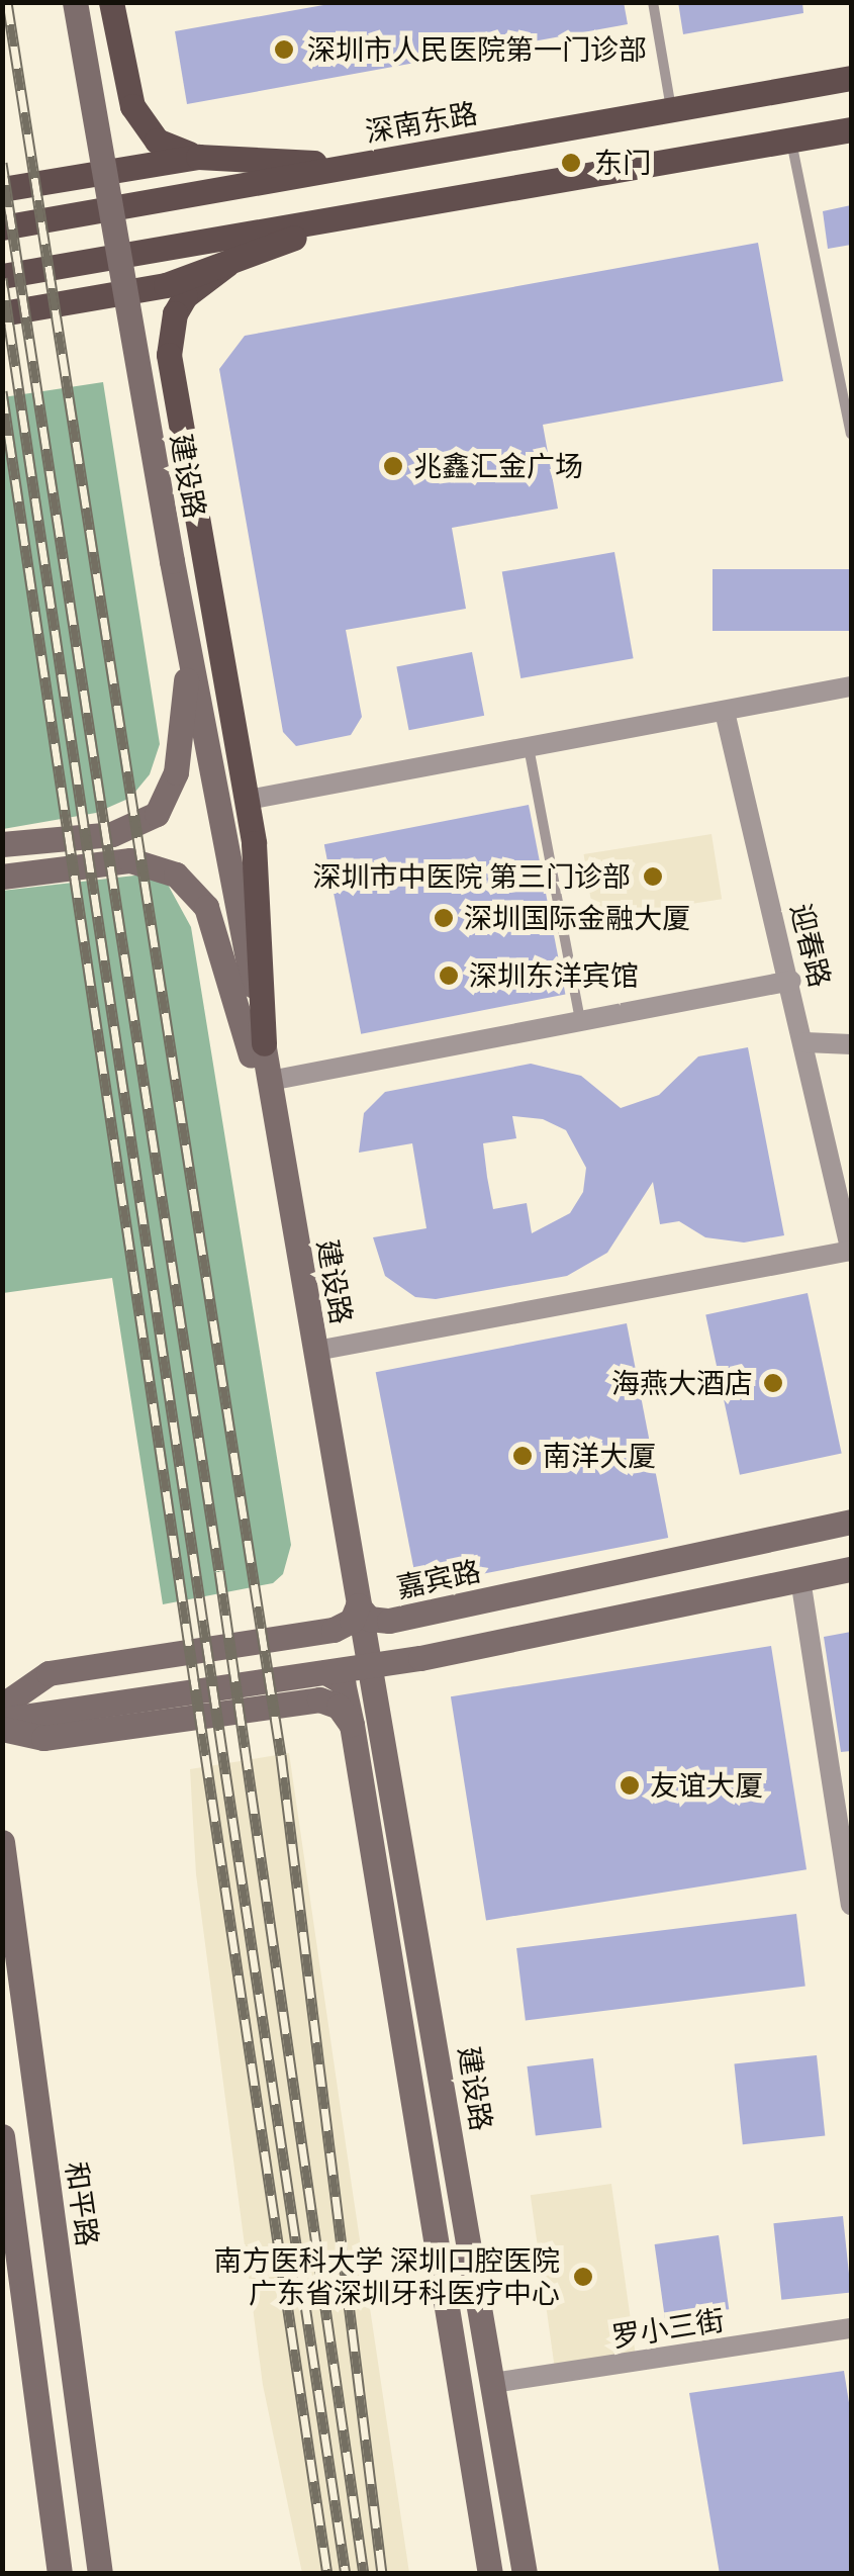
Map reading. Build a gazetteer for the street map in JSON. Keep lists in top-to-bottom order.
{
  "streets": {
    "main road": [
      "深南东路",
      "建设路",
      "嘉宾路",
      "和平路"
    ],
    "street": ["迎春路", "罗小三街"]
  },
  "crossings": [
    ["建设路", "嘉宾路"],
    ["建设路", "罗小三街"]
  ],
  "places": [
    "深圳市人民医院第一门诊部",
    "东门",
    "兆鑫汇金广场",
    "深圳市中医院 第三门诊部",
    "深圳国际金融大厦",
    "深圳东洋宾馆",
    "海燕大酒店",
    "南洋大厦",
    "友谊大厦",
    "南方医科大学 深圳口腔医院 广东省深圳牙科医疗中心"
  ]
}
